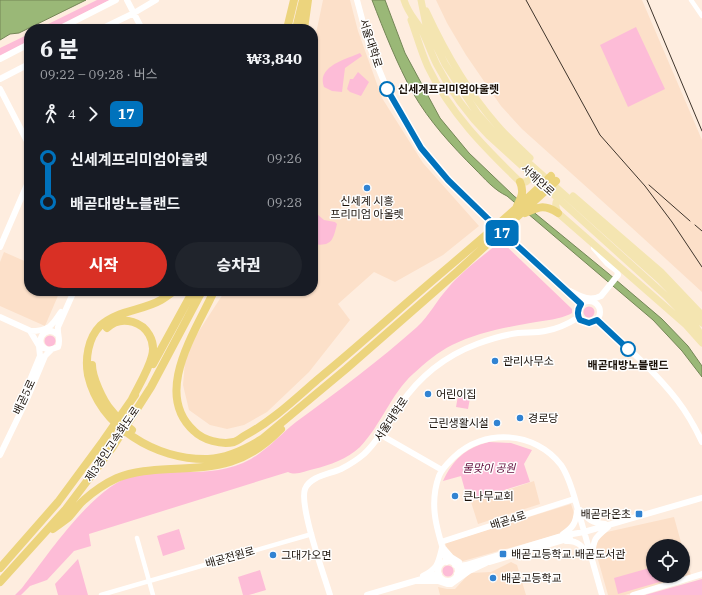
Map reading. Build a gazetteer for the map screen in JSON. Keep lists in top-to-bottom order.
{
  "streets": {
    "highway": ["제3경인고속화도로"],
    "main road": ["서해안로"],
    "street": [
      "서울대학로",
      "배곧5로",
      "배곧4로",
      "배곧전원로"
    ]
  },
  "crossings": [
    ["서울대학로", "배곧전원로"]
  ],
  "parks": ["물맞이 공원"],
  "places": {
    "other": [
      "신세계프리미엄아울렛",
      "신세계 시흥 프리미엄 아울렛",
      "배곧대방노블랜드",
      "관리사무소",
      "어린이집",
      "경로당",
      "근린생활시설",
      "큰나무교회",
      "그대가오면",
      "배곧고등학교"
    ],
    "transit": ["배곧라온초", "배곧고등학교.배곧도서관"]
  },
  "lines": ["bus line 17"],
  "page": {
    "on_map": "17",
    "heading": ["6 분", "09:22 – 09:28 · 버스", "₩3,840"],
    "legs": ["4", "17"],
    "list": [
      {
        "name": "신세계프리미엄아울렛",
        "value": "09:26"
      },
      {
        "name": "배곧대방노블랜드",
        "value": "09:28"
      }
    ],
    "buttons": ["시작", "승차권"]
  }
}
